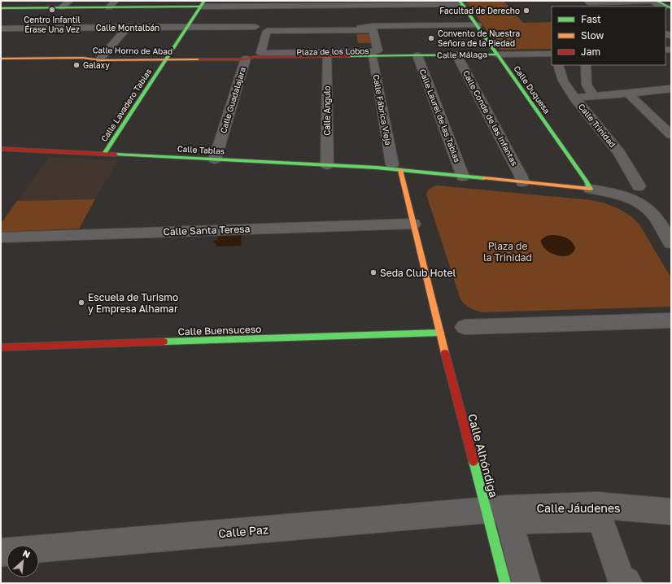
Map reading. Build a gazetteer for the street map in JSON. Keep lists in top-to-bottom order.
{
  "streets": {
    "street": [
      "Calle Montalbán",
      "Calle Horno de Abad",
      "Plaza de los Lobos",
      "Calle Málaga",
      "Calle Duquesa",
      "Calle Guadalajara",
      "Calle Lavadero Tablas",
      "Calle Fábrica Vieja",
      "Calle Angulo",
      "Calle Laurel de las Tablas",
      "Calle Conde de las Infantas",
      "Calle Trinidad",
      "Calle Tablas",
      "Calle Santa Teresa",
      "Calle Buensuceso",
      "Calle Alhóndiga",
      "Calle Jáudenes",
      "Calle Paz"
    ]
  },
  "crossings": [
    ["Calle Montalbán", "Calle Lavadero Tablas"],
    ["Calle Horno de Abad", "Plaza de los Lobos"],
    ["Calle Horno de Abad", "Calle Guadalajara"],
    ["Calle Horno de Abad", "Calle Lavadero Tablas"],
    ["Plaza de los Lobos", "Calle Málaga"],
    ["Plaza de los Lobos", "Calle Guadalajara"],
    ["Plaza de los Lobos", "Calle Fábrica Vieja"],
    ["Plaza de los Lobos", "Calle Angulo"],
    ["Calle Málaga", "Calle Duquesa"],
    ["Calle Málaga", "Calle Fábrica Vieja"],
    ["Calle Málaga", "Calle Laurel de las Tablas"],
    ["Calle Málaga", "Calle Conde de las Infantas"],
    ["Calle Guadalajara", "Calle Tablas"],
    ["Calle Lavadero Tablas", "Calle Tablas"],
    ["Calle Fábrica Vieja", "Calle Tablas"],
    ["Calle Angulo", "Calle Tablas"],
    ["Calle Buensuceso", "Calle Alhóndiga"],
    ["Calle Alhóndiga", "Calle Jáudenes"],
    ["Calle Alhóndiga", "Calle Paz"],
    ["Calle Jáudenes", "Calle Paz"]
  ],
  "parks": ["Plaza de la Trinidad"],
  "places": [
    "Centro Infantil Érase Una Vez",
    "Facultad de Derecho",
    "Convento de Nuestra Señora de la Piedad",
    "Galaxy",
    "Seda Club Hotel",
    "Escuela de Turismo y Empresa Alhamar"
  ],
  "legend": ["Fast", "Slow", "Jam"],
  "north": "top right"
}
